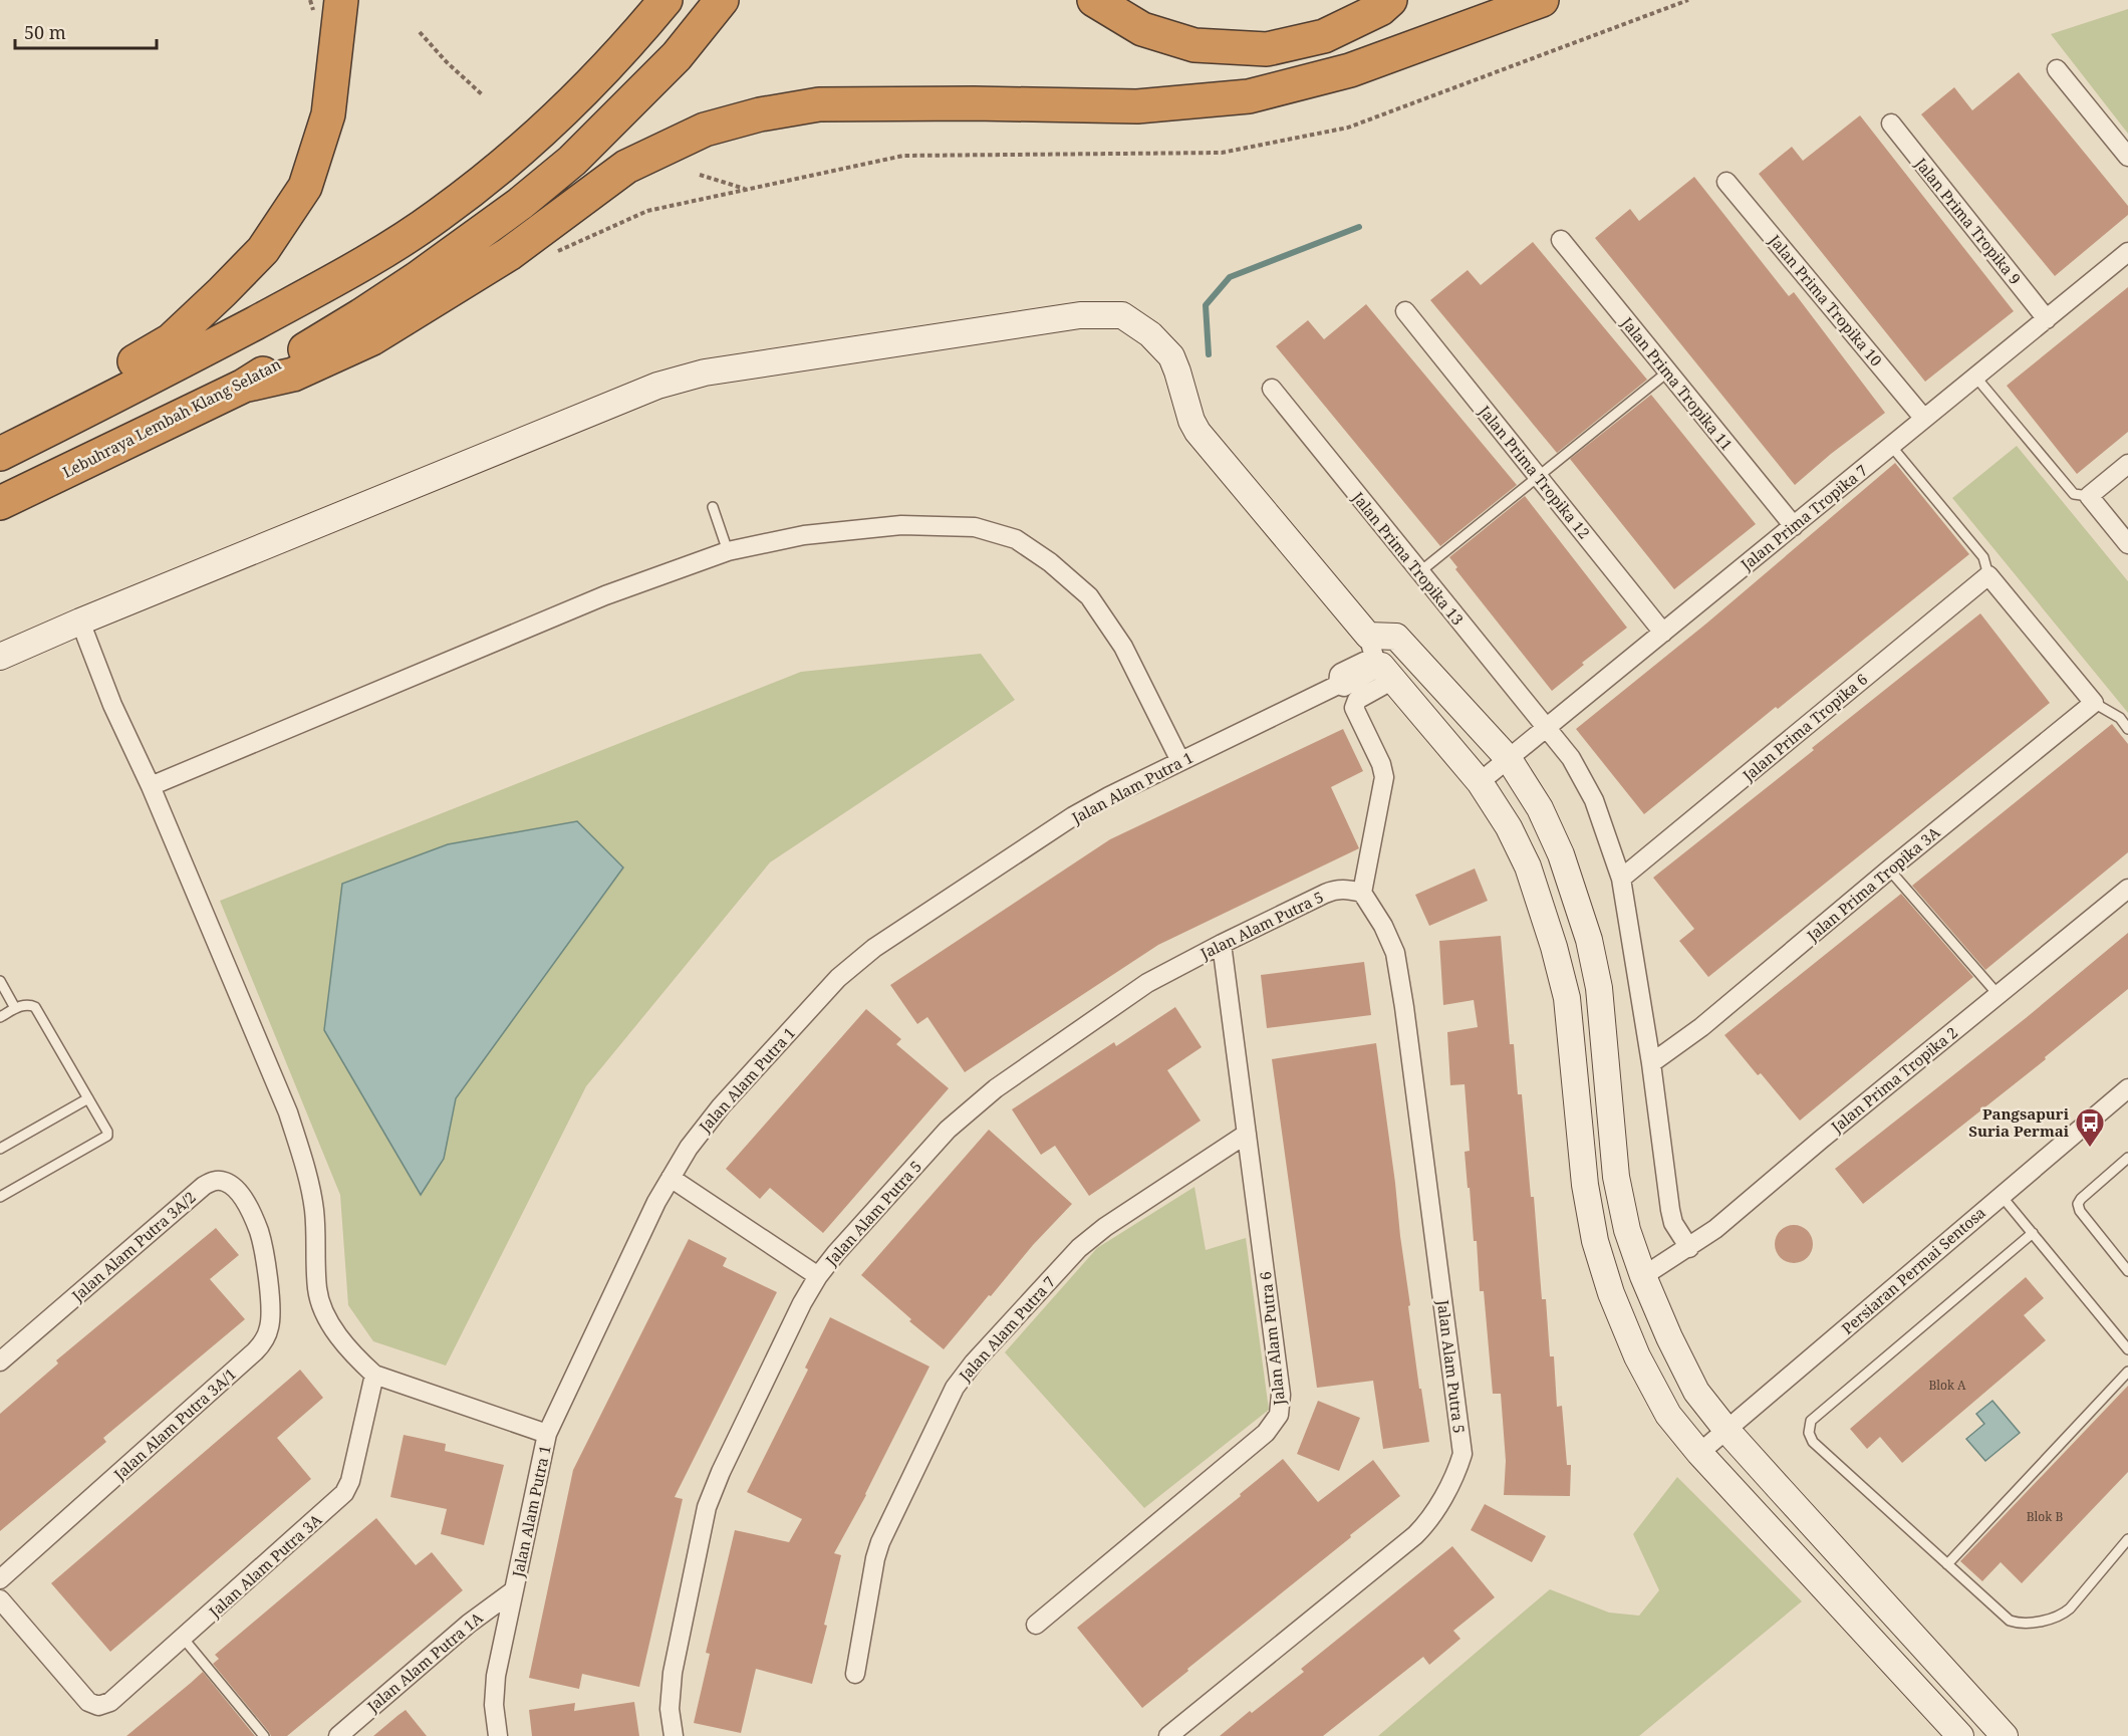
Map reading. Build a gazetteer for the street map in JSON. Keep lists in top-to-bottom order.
{
  "streets": {
    "highway": ["Lebuhraya Lembah Klang Selatan"],
    "street": [
      "Jalan Prima Tropika 9",
      "Jalan Prima Tropika 10",
      "Jalan Prima Tropika 11",
      "Jalan Prima Tropika 12",
      "Jalan Prima Tropika 7",
      "Jalan Prima Tropika 13",
      "Jalan Prima Tropika 6",
      "Jalan Alam Putra 1",
      "Jalan Prima Tropika 3A",
      "Jalan Alam Putra 5",
      "Jalan Prima Tropika 2",
      "Jalan Alam Putra 3A/2",
      "Persiaran Permai Sentosa",
      "Jalan Alam Putra 7",
      "Jalan Alam Putra 6",
      "Jalan Alam Putra 3A/1",
      "Jalan Alam Putra 3A",
      "Jalan Alam Putra 1A"
    ]
  },
  "crossings": [
    ["Jalan Prima Tropika 9", "Jalan Prima Tropika 7"],
    ["Jalan Prima Tropika 10", "Jalan Prima Tropika 7"],
    ["Jalan Prima Tropika 11", "Jalan Prima Tropika 7"],
    ["Jalan Prima Tropika 12", "Jalan Prima Tropika 7"],
    ["Jalan Prima Tropika 7", "Jalan Prima Tropika 13"],
    ["Jalan Prima Tropika 13", "Jalan Prima Tropika 6"],
    ["Jalan Prima Tropika 13", "Jalan Prima Tropika 3A"],
    ["Jalan Prima Tropika 13", "Jalan Prima Tropika 2"],
    ["Jalan Alam Putra 1", "Jalan Alam Putra 1A"],
    ["Jalan Alam Putra 5", "Jalan Alam Putra 6"],
    ["Jalan Alam Putra 3A/2", "Jalan Alam Putra 3A/1"],
    ["Jalan Alam Putra 7", "Jalan Alam Putra 6"]
  ],
  "places": {
    "bus stop": ["Pangsapuri Suria Permai"]
  },
  "house_numbers": ["Blok A", "Blok B"],
  "scale_bar": "50 m"
}
